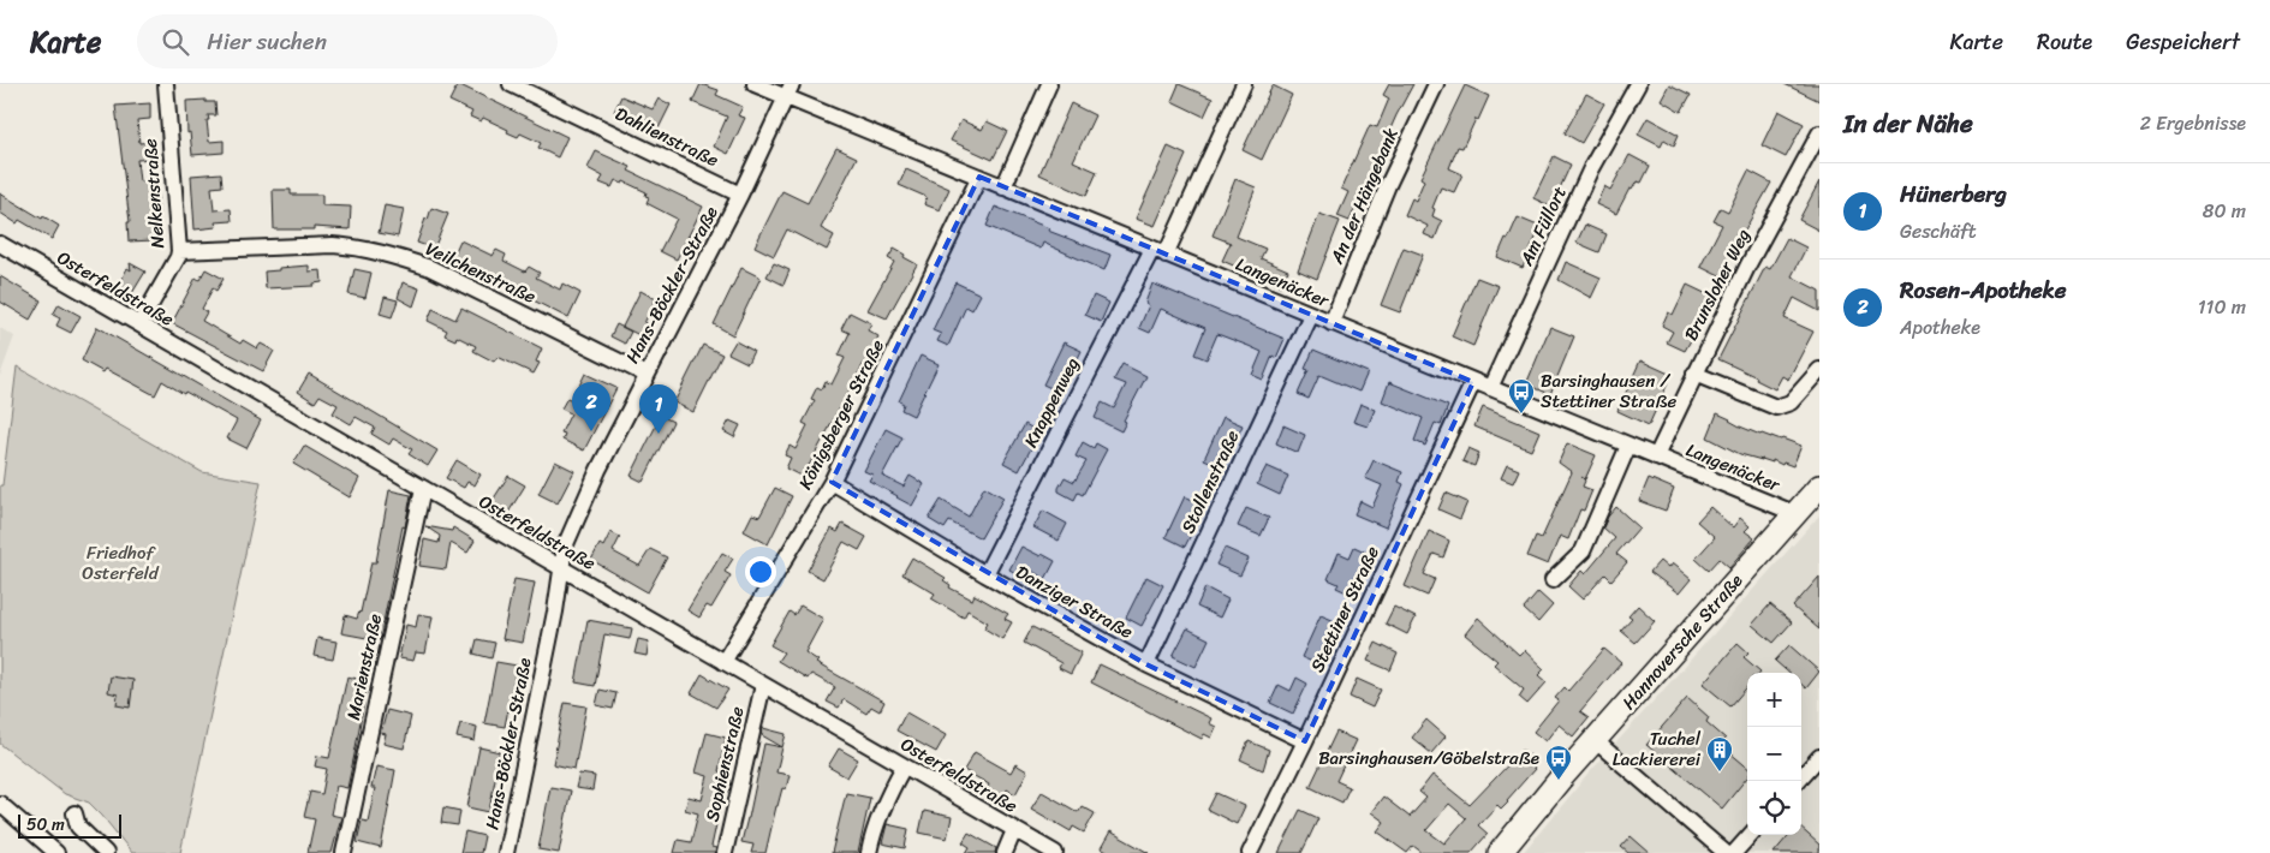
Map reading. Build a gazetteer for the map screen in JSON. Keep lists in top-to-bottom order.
{
  "streets": {
    "street": [
      "Dahlienstraße",
      "Nelkenstraße",
      "An der Hängebank",
      "Am Füllort",
      "Veilchenstraße",
      "Langenäcker",
      "Hans-Böckler-Straße",
      "Brunsloher Weg",
      "Osterfeldstraße",
      "Knappenweg",
      "Königsberger Straße",
      "Stollenstraße",
      "Danziger Straße",
      "Stettiner Straße",
      "Hannoversche Straße",
      "Marienstraße",
      "Sophienstraße"
    ]
  },
  "crossings": [
    ["Dahlienstraße", "Hans-Böckler-Straße"],
    ["Nelkenstraße", "Veilchenstraße"],
    ["Nelkenstraße", "Osterfeldstraße"],
    ["An der Hängebank", "Langenäcker"],
    ["Am Füllort", "Langenäcker"],
    ["Veilchenstraße", "Hans-Böckler-Straße"],
    ["Langenäcker", "Hans-Böckler-Straße"],
    ["Langenäcker", "Brunsloher Weg"],
    ["Langenäcker", "Knappenweg"],
    ["Langenäcker", "Königsberger Straße"],
    ["Langenäcker", "Stollenstraße"],
    ["Langenäcker", "Stettiner Straße"],
    ["Langenäcker", "Hannoversche Straße"],
    ["Hans-Böckler-Straße", "Osterfeldstraße"],
    ["Osterfeldstraße", "Königsberger Straße"],
    ["Osterfeldstraße", "Marienstraße"],
    ["Osterfeldstraße", "Sophienstraße"],
    ["Knappenweg", "Danziger Straße"],
    ["Königsberger Straße", "Danziger Straße"],
    ["Stollenstraße", "Danziger Straße"],
    ["Danziger Straße", "Stettiner Straße"]
  ],
  "parks": ["Friedhof Osterfeld"],
  "places": {
    "bus stop": ["Barsinghausen / Stettiner Straße", "Barsinghausen/Göbelstraße"],
    "building": ["Tuchel Lackiererei"]
  },
  "scale_bar": "50 m",
  "page": {
    "header": "Karte",
    "search": "Hier suchen",
    "nav": ["Karte", "Route", "Gespeichert"],
    "heading": ["In der Nähe", "2 Ergebnisse"],
    "list": [
      {
        "mark": "1",
        "name": "Hünerberg",
        "note": "Geschäft",
        "value": "80 m"
      },
      {
        "mark": "2",
        "name": "Rosen-Apotheke",
        "note": "Apotheke",
        "value": "110 m"
      }
    ],
    "pins": ["2", "1"],
    "map_buttons": ["+", "−"],
    "scale": "50 m"
  }
}
